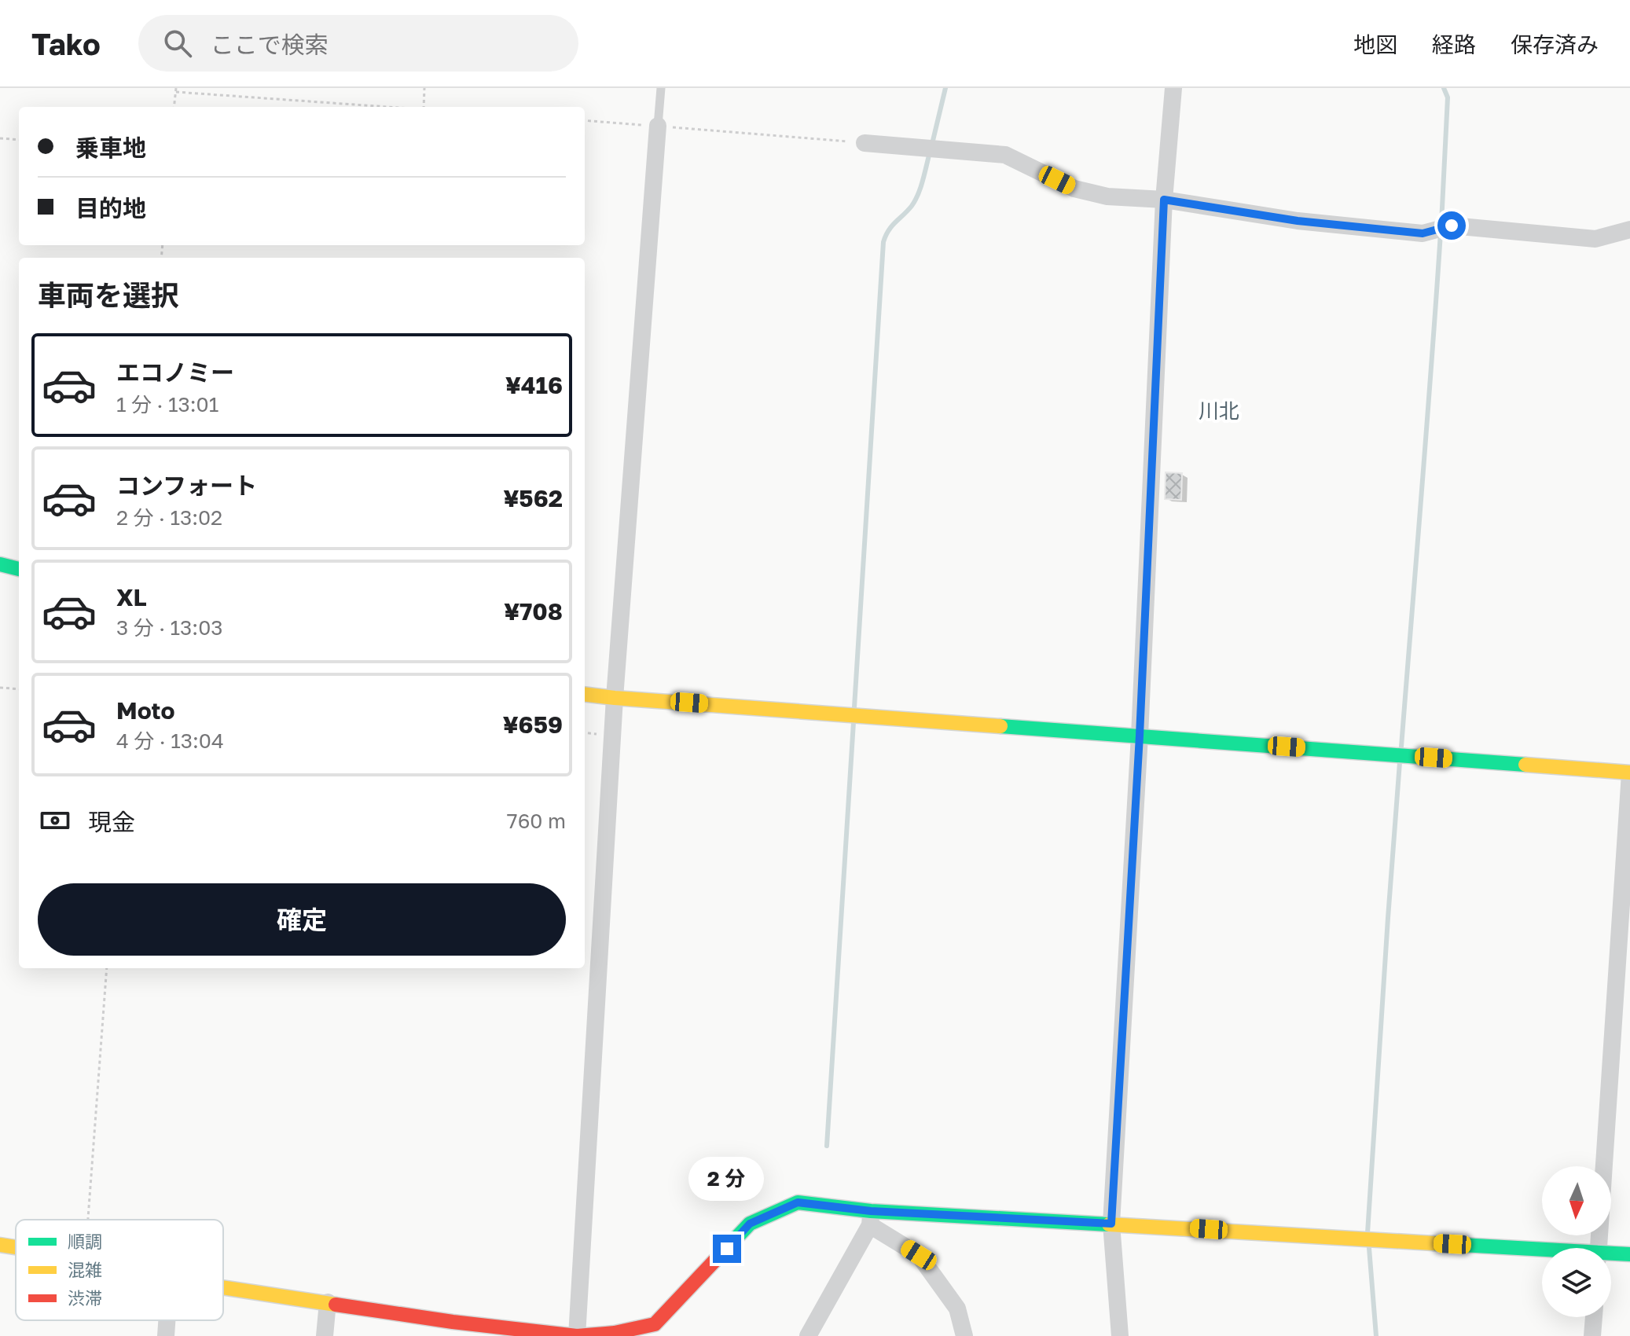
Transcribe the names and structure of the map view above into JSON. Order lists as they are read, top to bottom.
{
  "districts": ["川北"],
  "legend": ["順調", "混雑", "渋滞"],
  "north": "bottom",
  "page": {
    "header": "Tako",
    "search": "ここで検索",
    "nav": ["地図", "経路", "保存済み"],
    "banner": ["乗車地", "目的地"],
    "heading": "車両を選択",
    "list": [
      {
        "name": "エコノミー",
        "note": "1 分 · 13:01",
        "value": "¥416"
      },
      {
        "name": "コンフォート",
        "note": "2 分 · 13:02",
        "value": "¥562"
      },
      {
        "name": "XL",
        "note": "3 分 · 13:03",
        "value": "¥708"
      },
      {
        "name": "Moto",
        "note": "4 分 · 13:04",
        "value": "¥659"
      }
    ],
    "pay": ["現金", "760 m"],
    "buttons": "確定",
    "bubble": "2 分"
  }
}
